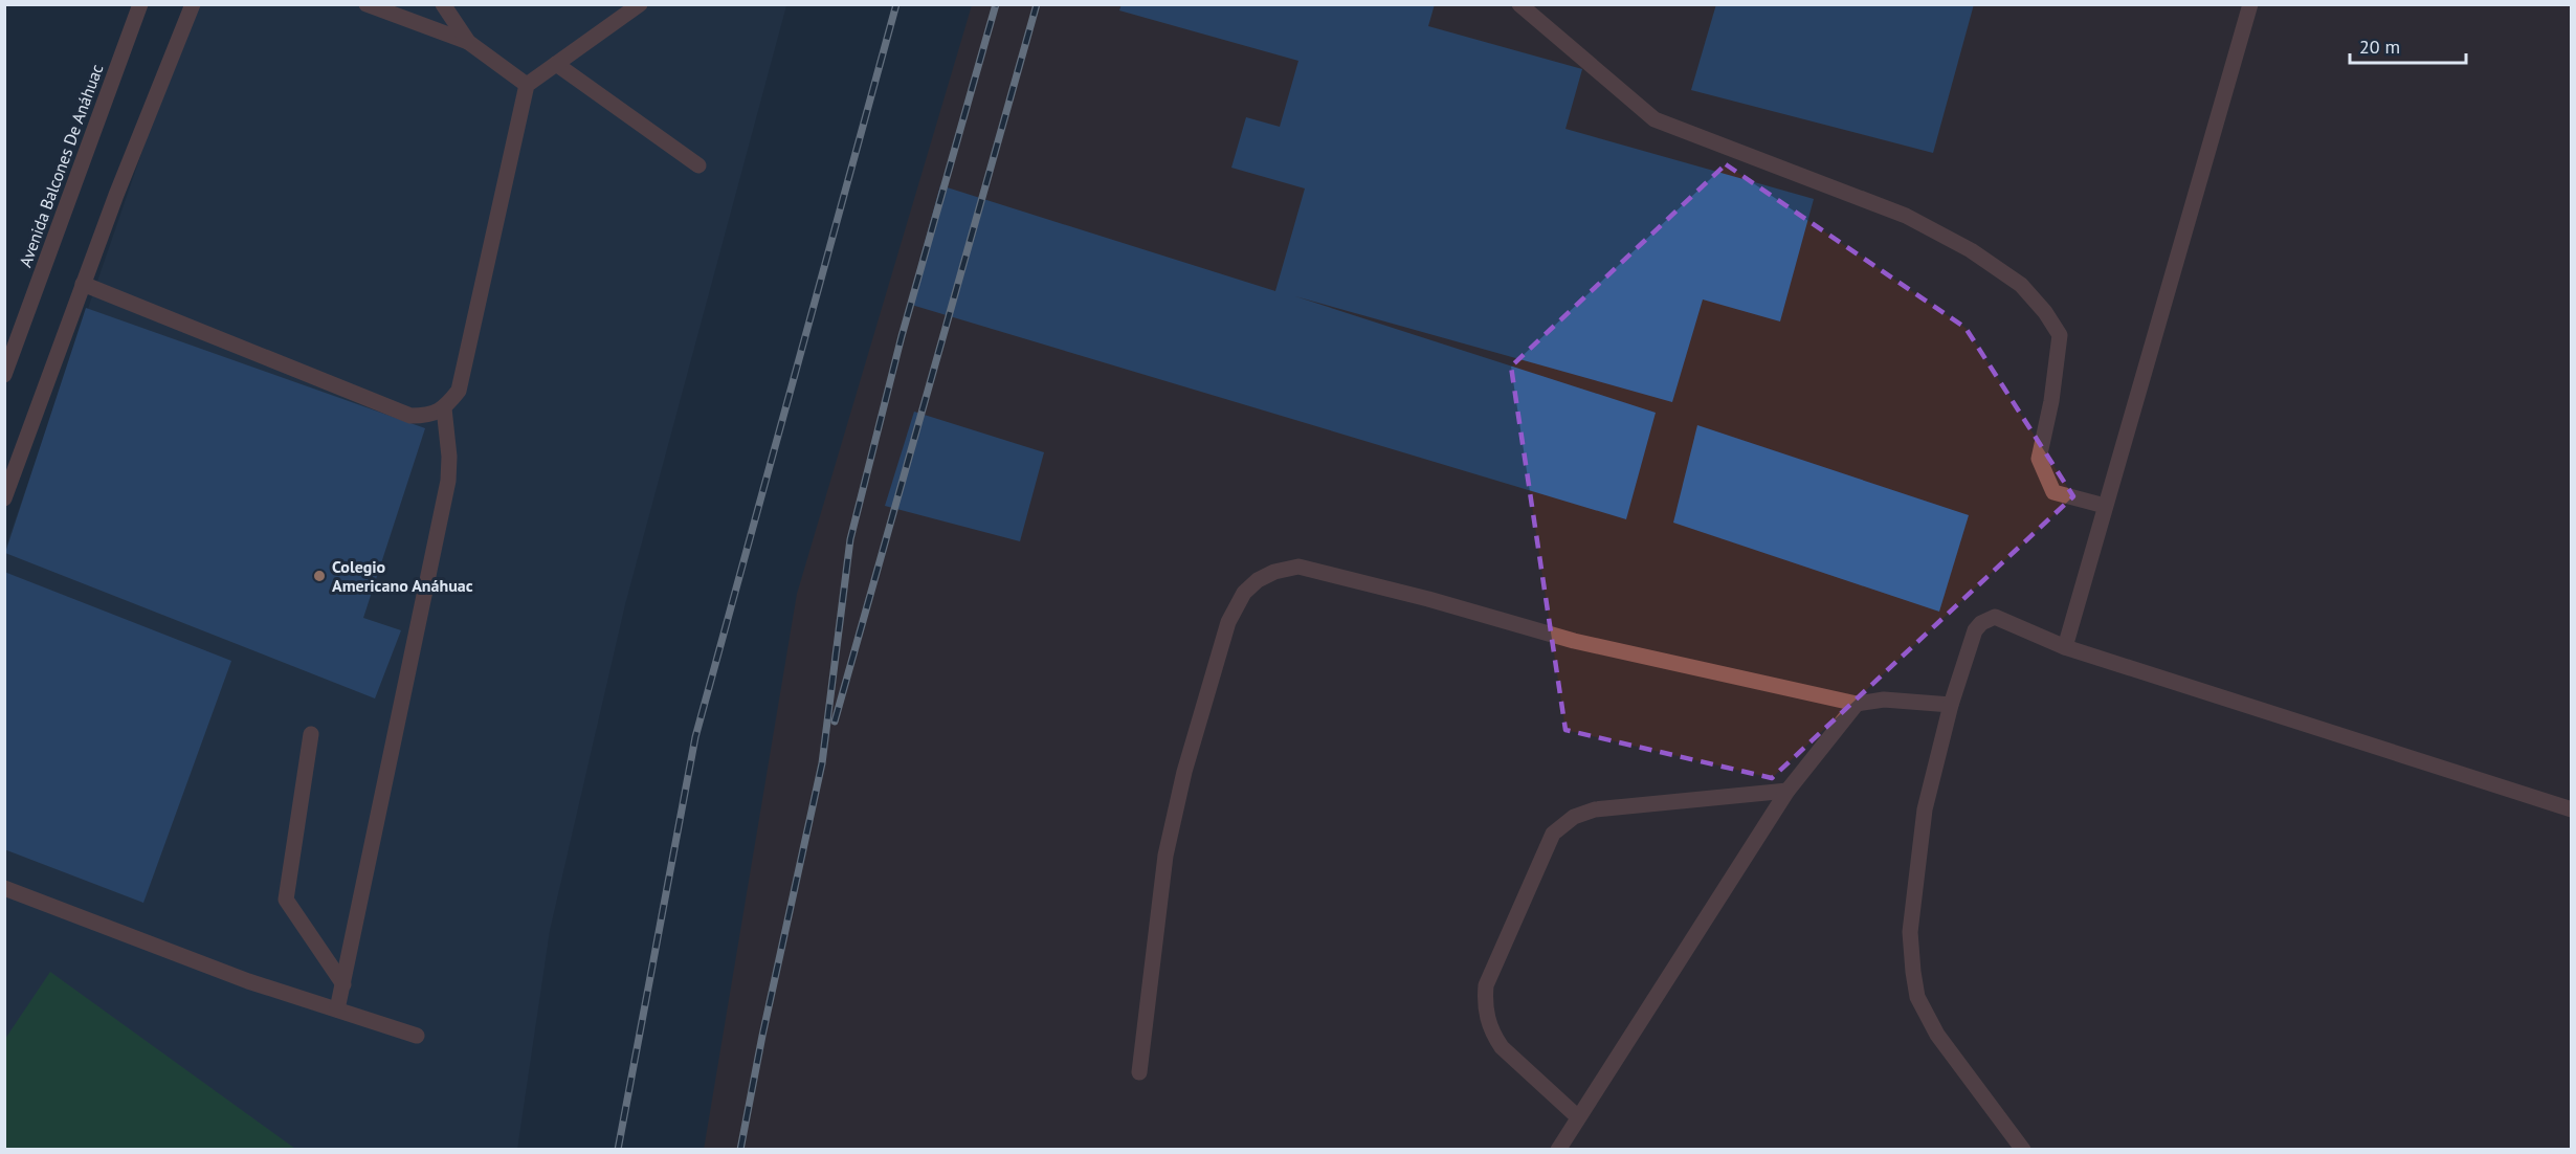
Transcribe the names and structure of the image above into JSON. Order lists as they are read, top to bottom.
{
  "streets": {
    "street": ["Avenida Balcones De Anáhuac"]
  },
  "places": ["Colegio Americano Anáhuac"],
  "scale_bar": "20 m"
}
